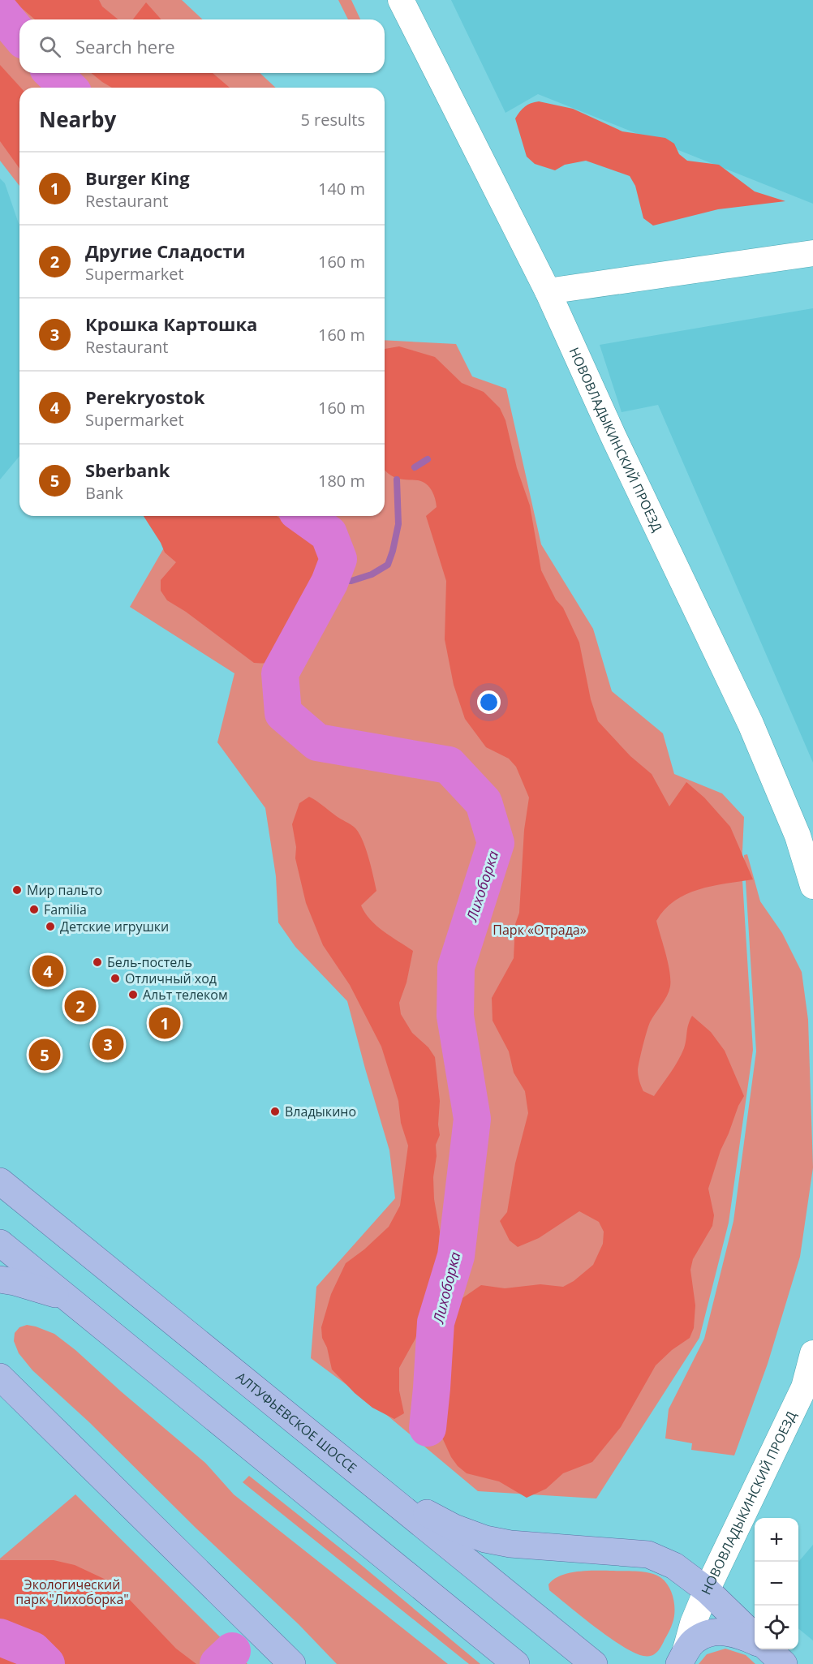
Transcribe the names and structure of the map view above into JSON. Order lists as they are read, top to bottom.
{
  "streets": {
    "main road": ["АЛТУФЬЕВСКОЕ ШОССЕ"],
    "street": ["НОВОВЛАДЫКИНСКИЙ ПРОЕЗД"]
  },
  "water": ["Лихоборка"],
  "parks": ["Парк «Отрада»", "Экологический парк \"Лихоборка\""],
  "places": [
    "Мир пальто",
    "Familia",
    "Детские игрушки",
    "Бель-постель",
    "Отличный ход",
    "Альт телеком",
    "Владыкино"
  ],
  "page": {
    "search": "Search here",
    "heading": ["Nearby", "5 results"],
    "list": [
      {
        "mark": "1",
        "name": "Burger King",
        "note": "Restaurant",
        "value": "140 m"
      },
      {
        "mark": "2",
        "name": "Другие Сладости",
        "note": "Supermarket",
        "value": "160 m"
      },
      {
        "mark": "3",
        "name": "Крошка Картошка",
        "note": "Restaurant",
        "value": "160 m"
      },
      {
        "mark": "4",
        "name": "Perekryostok",
        "note": "Supermarket",
        "value": "160 m"
      },
      {
        "mark": "5",
        "name": "Sberbank",
        "note": "Bank",
        "value": "180 m"
      }
    ],
    "pins": [
      "4",
      "2",
      "1",
      "3",
      "5"
    ],
    "map_buttons": ["+", "−"]
  }
}
